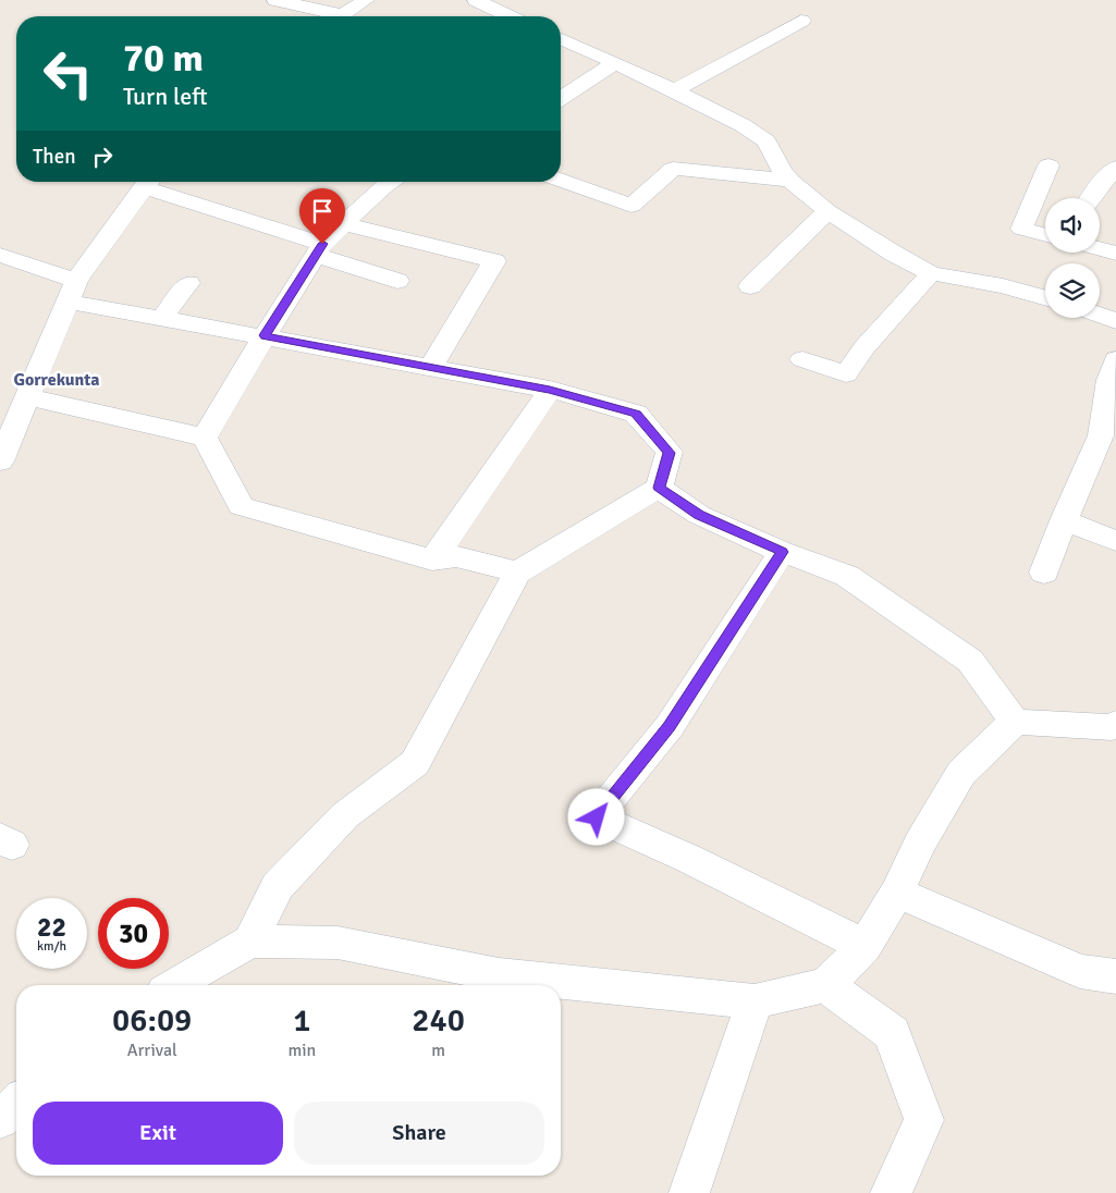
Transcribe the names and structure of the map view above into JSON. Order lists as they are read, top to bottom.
{
  "districts": ["Gorrekunta"],
  "page": {
    "turn": ["70 m", "Turn left"],
    "then": "Then",
    "speed": "22 km/h",
    "limit": "30",
    "eta": [
      "06:09",
      "Arrival",
      "1",
      "min",
      "240",
      "m"
    ],
    "buttons": ["Exit", "Share"]
  }
}
